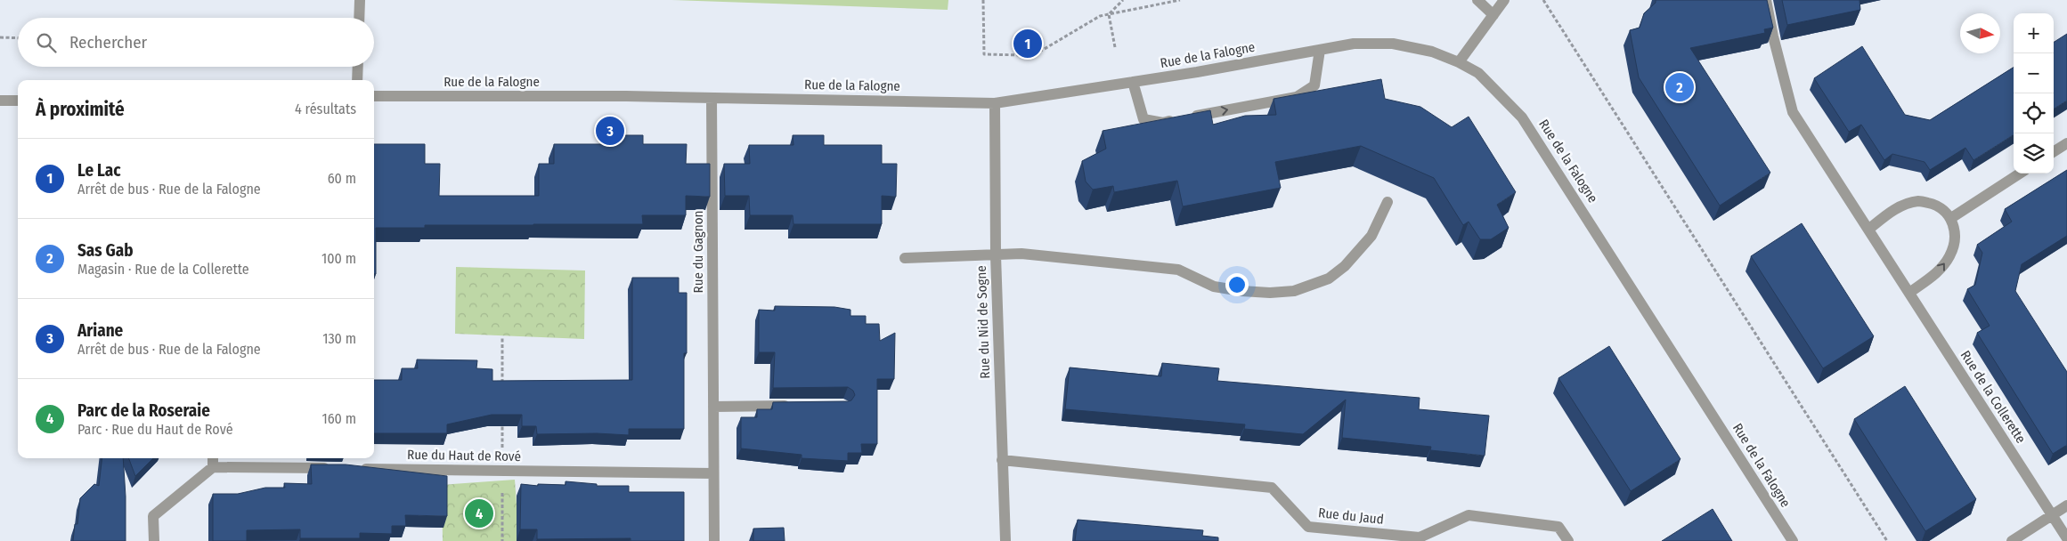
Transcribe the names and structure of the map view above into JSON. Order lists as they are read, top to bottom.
{
  "streets": {
    "street": [
      "Rue de la Falogne",
      "Rue du Gagnon",
      "Rue du Nid de Sogne",
      "Rue de la Collerette",
      "Rue du Haut de Rové",
      "Rue du Jaud"
    ]
  },
  "crossings": [
    ["Rue de la Falogne", "Rue du Gagnon"],
    ["Rue de la Falogne", "Rue du Nid de Sogne"],
    ["Rue du Gagnon", "Rue du Haut de Rové"],
    ["Rue du Nid de Sogne", "Rue du Jaud"]
  ],
  "north": "right",
  "page": {
    "map_buttons": ["+", "−"],
    "search": "Rechercher",
    "pins": [
      "1",
      "2",
      "3",
      "4"
    ],
    "heading": ["À proximité", "4 résultats"],
    "list": [
      {
        "mark": "1",
        "name": "Le Lac",
        "note": "Arrêt de bus · Rue de la Falogne",
        "value": "60 m"
      },
      {
        "mark": "2",
        "name": "Sas Gab",
        "note": "Magasin · Rue de la Collerette",
        "value": "100 m"
      },
      {
        "mark": "3",
        "name": "Ariane",
        "note": "Arrêt de bus · Rue de la Falogne",
        "value": "130 m"
      },
      {
        "mark": "4",
        "name": "Parc de la Roseraie",
        "note": "Parc · Rue du Haut de Rové",
        "value": "160 m"
      }
    ]
  }
}
